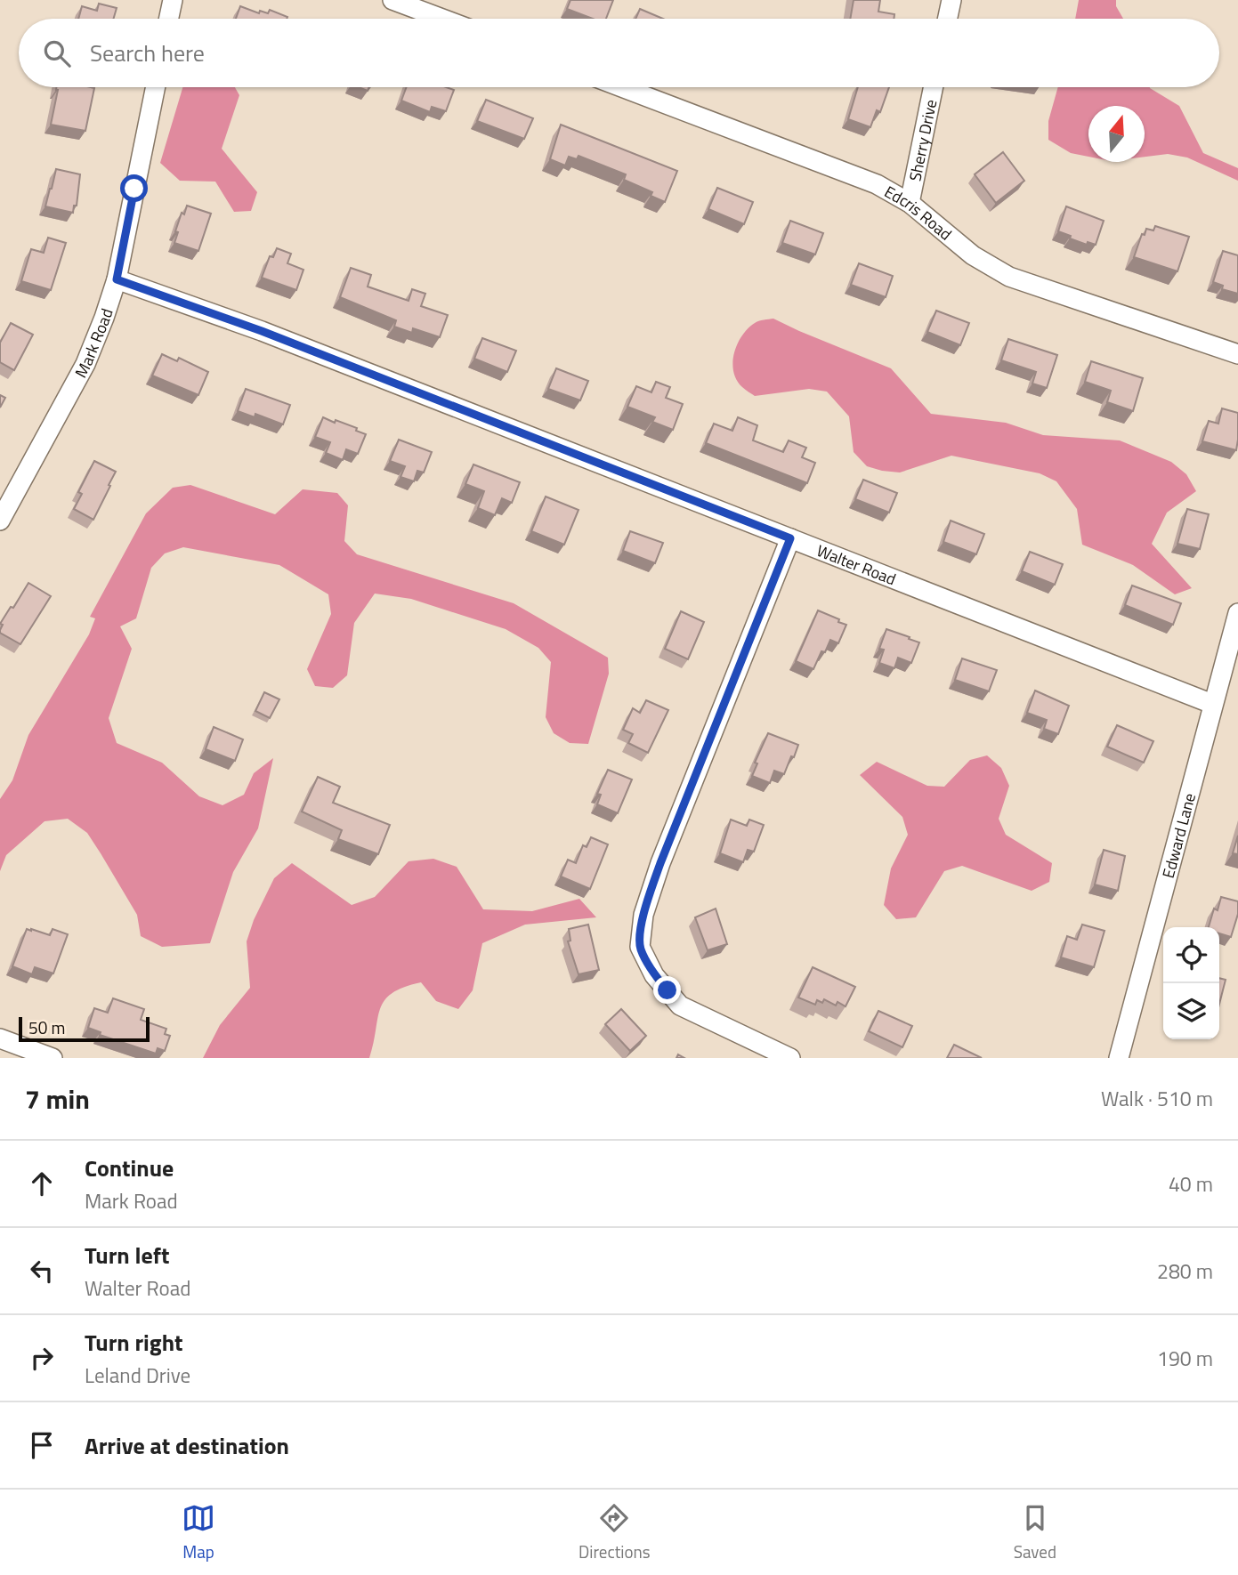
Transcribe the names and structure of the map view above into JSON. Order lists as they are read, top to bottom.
{
  "streets": {
    "street": [
      "Sherry Drive",
      "Edcris Road",
      "Mark Road",
      "Walter Road",
      "Edward Lane"
    ]
  },
  "crossings": [
    ["Sherry Drive", "Edcris Road"],
    ["Mark Road", "Walter Road"],
    ["Walter Road", "Edward Lane"]
  ],
  "scale_bar": "50 m",
  "north": "top",
  "page": {
    "search": "Search here",
    "scale": "50 m",
    "heading": ["7 min", "Walk · 510 m"],
    "list": [
      ["Continue", "Mark Road", "40 m"],
      ["Turn left", "Walter Road", "280 m"],
      ["Turn right", "Leland Drive", "190 m"],
      "Arrive at destination"
    ],
    "nav": ["Map", "Directions", "Saved"]
  }
}
